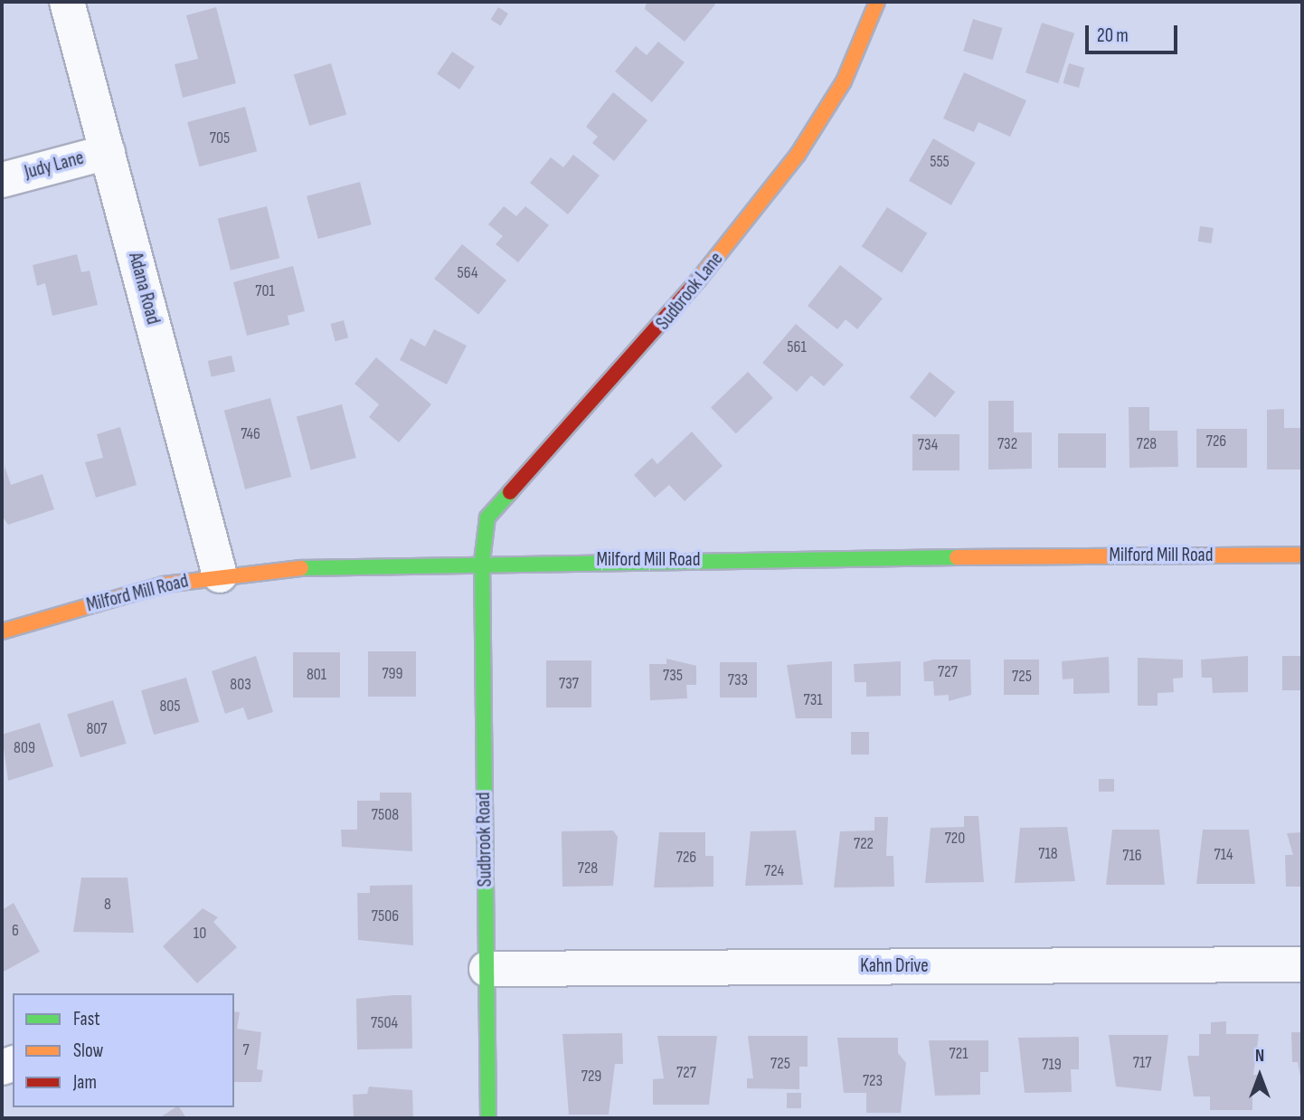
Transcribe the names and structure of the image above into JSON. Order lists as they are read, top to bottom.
{
  "streets": {
    "main road": ["Sudbrook Lane", "Milford Mill Road", "Sudbrook Road"],
    "street": ["Judy Lane", "Adana Road", "Kahn Drive"]
  },
  "crossings": [
    ["Judy Lane", "Adana Road"],
    ["Adana Road", "Milford Mill Road"],
    ["Sudbrook Lane", "Milford Mill Road"],
    ["Sudbrook Lane", "Sudbrook Road"],
    ["Milford Mill Road", "Sudbrook Road"],
    ["Sudbrook Road", "Kahn Drive"]
  ],
  "house_numbers": [
    "705",
    "555",
    "564",
    "701",
    "561",
    "746",
    "726",
    "732",
    "728",
    "734",
    "727",
    "799",
    "801",
    "735",
    "725",
    "733",
    "737",
    "803",
    "731",
    "805",
    "807",
    "809",
    "7508",
    "720",
    "722",
    "718",
    "714",
    "716",
    "726",
    "728",
    "724",
    "8",
    "7506",
    "6",
    "10",
    "7504",
    "7",
    "721",
    "717",
    "725",
    "719",
    "727",
    "729",
    "723"
  ],
  "legend": ["Fast", "Slow", "Jam"],
  "scale_bar": "20 m",
  "north": "top"
}
